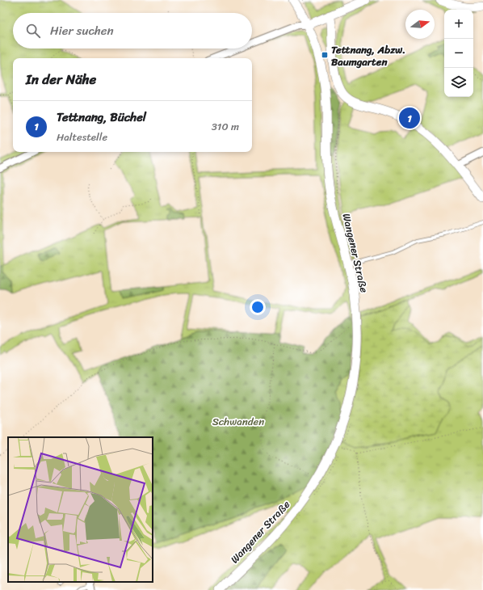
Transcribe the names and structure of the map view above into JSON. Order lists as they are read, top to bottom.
{
  "streets": {
    "main road": ["Wangener Straße"]
  },
  "parks": ["Schwanden"],
  "places": {
    "transit": ["Tettnang, Abzw. Baumgarten"]
  },
  "north": "right",
  "page": {
    "map_buttons": ["+", "−"],
    "search": "Hier suchen",
    "heading": "In der Nähe",
    "list": [
      {
        "mark": "1",
        "name": "Tettnang, Büchel",
        "note": "Haltestelle",
        "value": "310 m"
      }
    ],
    "pins": "1"
  }
}
